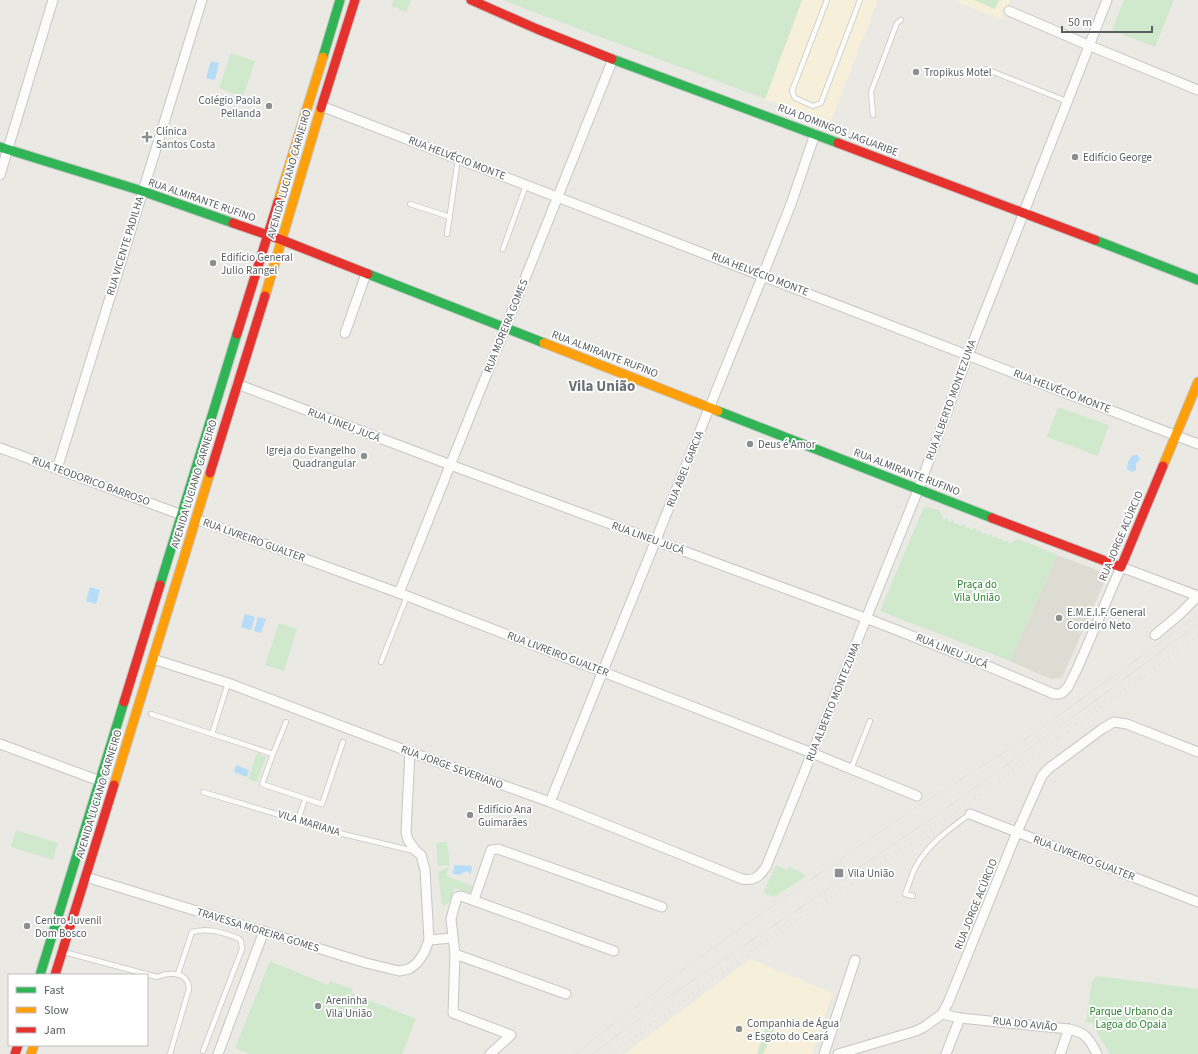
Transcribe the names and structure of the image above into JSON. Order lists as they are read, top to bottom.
{
  "streets": {
    "street": [
      "RUA DOMINGOS JAGUARIBE",
      "RUA HELVÉCIO MONTE",
      "AVENIDA LUCIANO CARNEIRO",
      "RUA ALMIRANTE RUFINO",
      "RUA VICENTE PADILHA",
      "RUA MOREIRA GOMES",
      "RUA ALBERTO MONTEZUMA",
      "RUA LINEU JUCÁ",
      "RUA ABEL GARCIA",
      "RUA TEODORICO BARROSO",
      "RUA JORGE ACÚRCIO",
      "RUA LIVREIRO GUALTER",
      "RUA JORGE SEVERIANO",
      "TRAVESSA MOREIRA GOMES",
      "RUA DO AVIÃO"
    ],
    "lane": ["VILA MARIANA"]
  },
  "crossings": [
    ["RUA DOMINGOS JAGUARIBE", "RUA MOREIRA GOMES"],
    ["RUA DOMINGOS JAGUARIBE", "RUA ALBERTO MONTEZUMA"],
    ["RUA DOMINGOS JAGUARIBE", "RUA ABEL GARCIA"],
    ["RUA HELVÉCIO MONTE", "AVENIDA LUCIANO CARNEIRO"],
    ["RUA HELVÉCIO MONTE", "RUA MOREIRA GOMES"],
    ["RUA HELVÉCIO MONTE", "RUA ALBERTO MONTEZUMA"],
    ["RUA HELVÉCIO MONTE", "RUA ABEL GARCIA"],
    ["RUA HELVÉCIO MONTE", "RUA JORGE ACÚRCIO"],
    ["AVENIDA LUCIANO CARNEIRO", "RUA ALMIRANTE RUFINO"],
    ["AVENIDA LUCIANO CARNEIRO", "RUA LINEU JUCÁ"],
    ["AVENIDA LUCIANO CARNEIRO", "RUA TEODORICO BARROSO"],
    ["AVENIDA LUCIANO CARNEIRO", "RUA LIVREIRO GUALTER"],
    ["AVENIDA LUCIANO CARNEIRO", "RUA JORGE SEVERIANO"],
    ["AVENIDA LUCIANO CARNEIRO", "TRAVESSA MOREIRA GOMES"],
    ["RUA ALMIRANTE RUFINO", "RUA VICENTE PADILHA"],
    ["RUA ALMIRANTE RUFINO", "RUA MOREIRA GOMES"],
    ["RUA ALMIRANTE RUFINO", "RUA ALBERTO MONTEZUMA"],
    ["RUA ALMIRANTE RUFINO", "RUA ABEL GARCIA"],
    ["RUA ALMIRANTE RUFINO", "RUA JORGE ACÚRCIO"],
    ["RUA VICENTE PADILHA", "RUA TEODORICO BARROSO"],
    ["RUA MOREIRA GOMES", "RUA LINEU JUCÁ"],
    ["RUA MOREIRA GOMES", "RUA LIVREIRO GUALTER"],
    ["RUA ALBERTO MONTEZUMA", "RUA LINEU JUCÁ"],
    ["RUA ALBERTO MONTEZUMA", "RUA LIVREIRO GUALTER"],
    ["RUA ALBERTO MONTEZUMA", "RUA JORGE SEVERIANO"],
    ["RUA LINEU JUCÁ", "RUA ABEL GARCIA"],
    ["RUA LINEU JUCÁ", "RUA JORGE ACÚRCIO"],
    ["RUA ABEL GARCIA", "RUA LIVREIRO GUALTER"],
    ["RUA ABEL GARCIA", "RUA JORGE SEVERIANO"],
    ["RUA JORGE ACÚRCIO", "RUA LIVREIRO GUALTER"],
    ["RUA JORGE ACÚRCIO", "RUA DO AVIÃO"]
  ],
  "districts": ["Vila União"],
  "parks": ["Praça do Vila União", "Parque Urbano da Lagoa do Opaia"],
  "places": {
    "other": [
      "Tropikus Motel",
      "Colégio Paola Pellanda",
      "Edifício George",
      "Edifício General Julio Rangel",
      "Deus é Amor",
      "Igreja do Evangelho Quadrangular",
      "E.M.E.I.F. General Cordeiro Neto",
      "Edifício Ana Guimarães",
      "Centro Juvenil Dom Bosco",
      "Areninha Vila União",
      "Companhia de Água e Esgoto do Ceará"
    ],
    "health": ["Clínica Santos Costa"],
    "transit": ["Vila União"]
  },
  "legend": ["Fast", "Slow", "Jam"],
  "scale_bar": "50 m"
}
